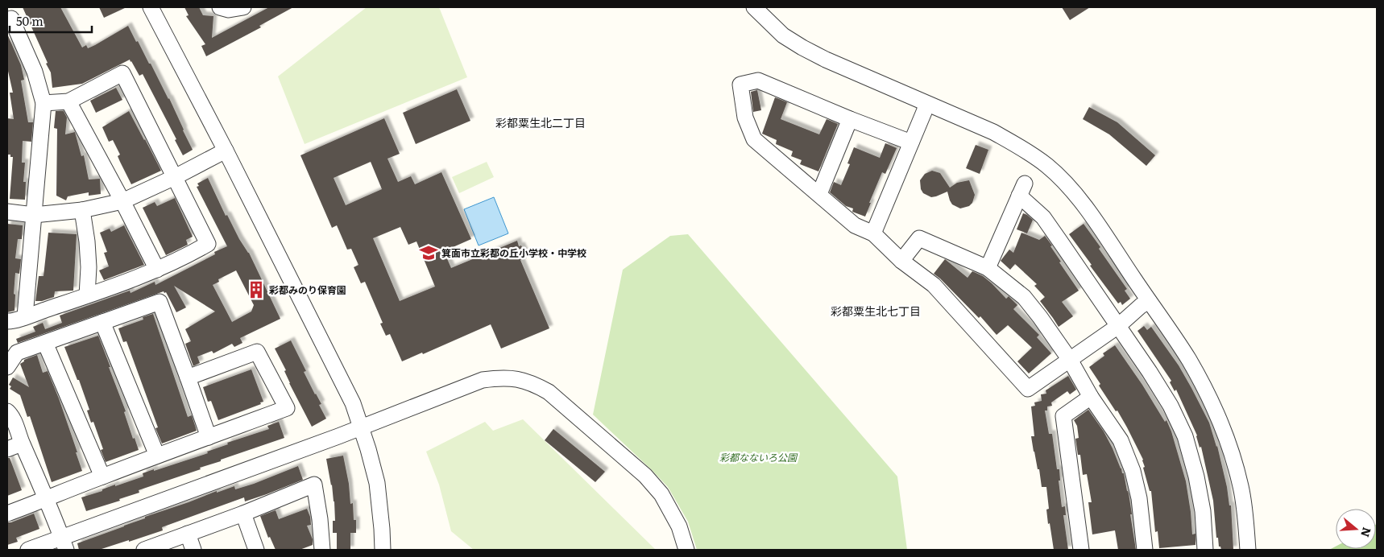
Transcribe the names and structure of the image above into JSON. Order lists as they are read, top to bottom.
{
  "districts": ["彩都粟生北二丁目", "彩都粟生北七丁目"],
  "parks": ["彩都なないろ公園"],
  "places": {
    "school or university": ["箕面市立彩都の丘小学校・中学校"],
    "building": ["彩都みのり保育園"]
  },
  "scale_bar": "50 m",
  "north": "right"
}
